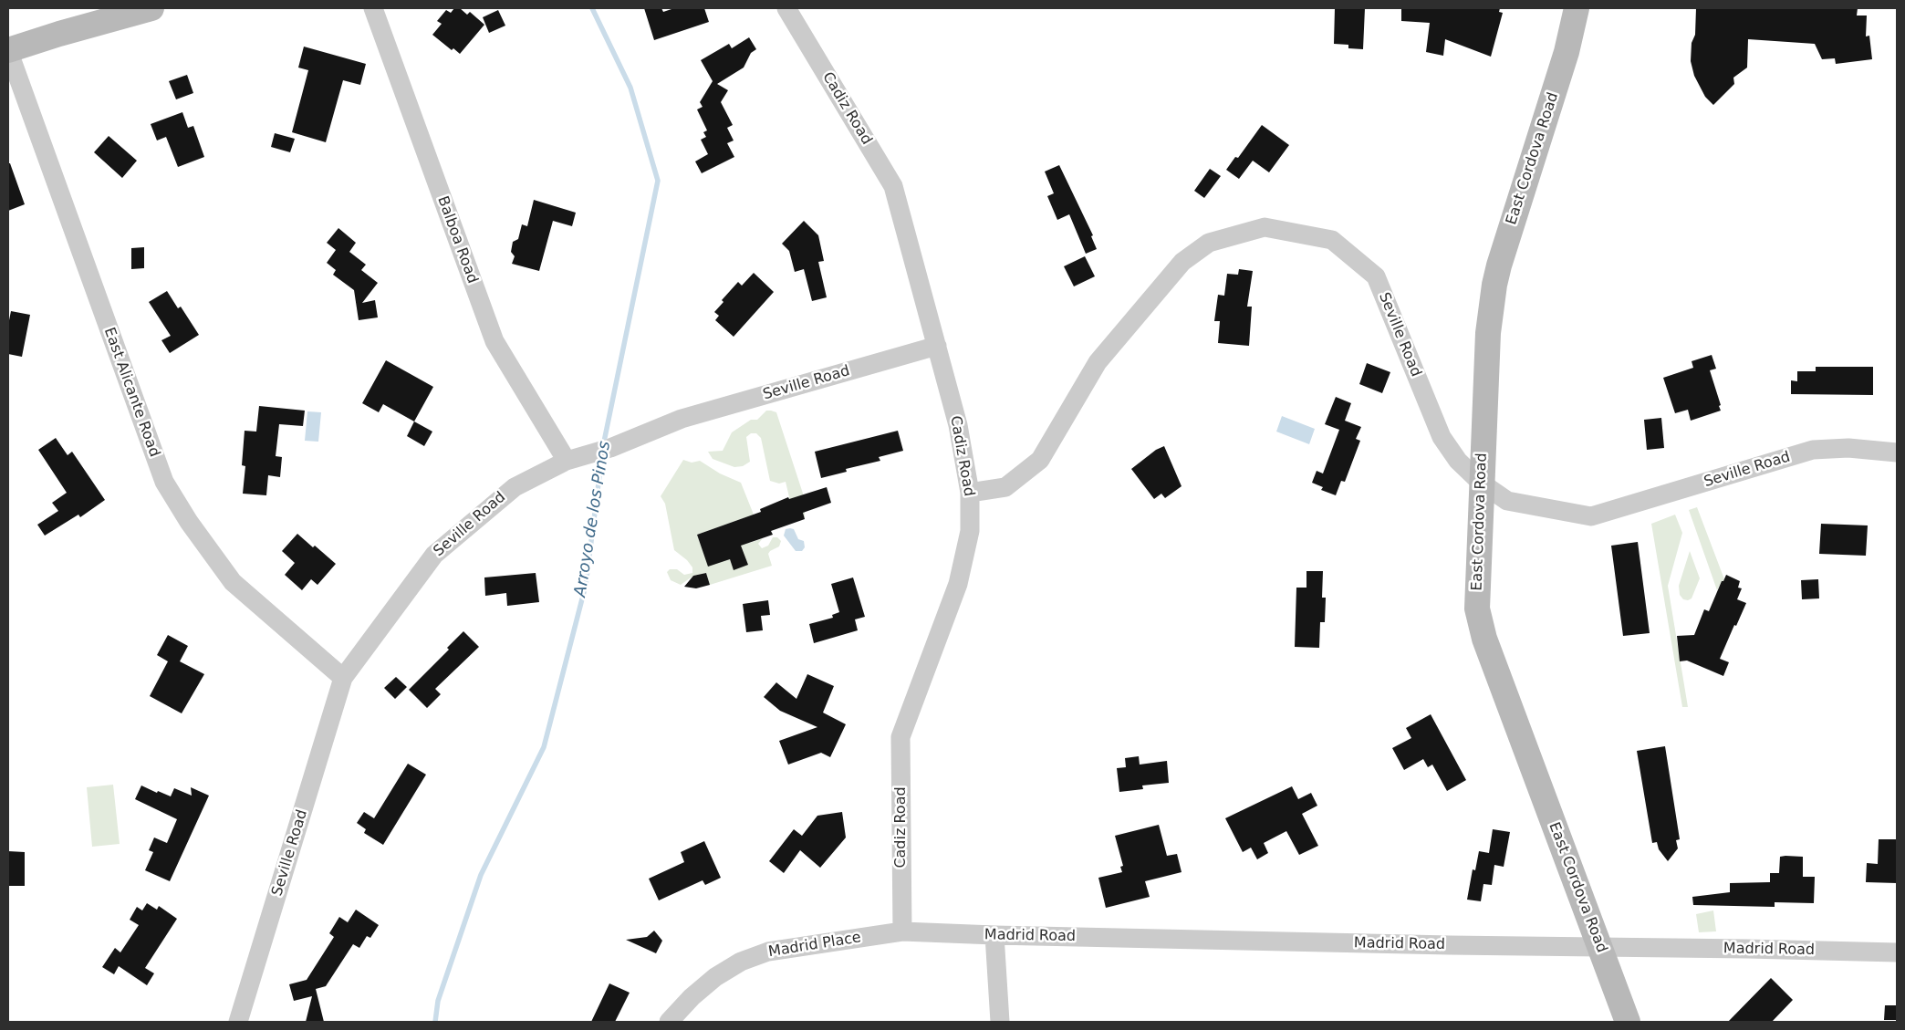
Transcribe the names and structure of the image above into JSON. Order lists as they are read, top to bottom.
{
  "streets": {
    "street": [
      "Cadiz Road",
      "East Cordova Road",
      "Balboa Road",
      "Seville Road",
      "East Alicante Road",
      "Madrid Road",
      "Madrid Place"
    ]
  },
  "crossings": [
    ["Cadiz Road", "Seville Road"],
    ["Cadiz Road", "Madrid Road"],
    ["Cadiz Road", "Madrid Place"],
    ["East Cordova Road", "Seville Road"],
    ["East Cordova Road", "Madrid Road"],
    ["Balboa Road", "Seville Road"],
    ["Seville Road", "East Alicante Road"],
    ["Madrid Road", "Madrid Place"]
  ],
  "water": ["Arroyo de los Pinos"]
}
